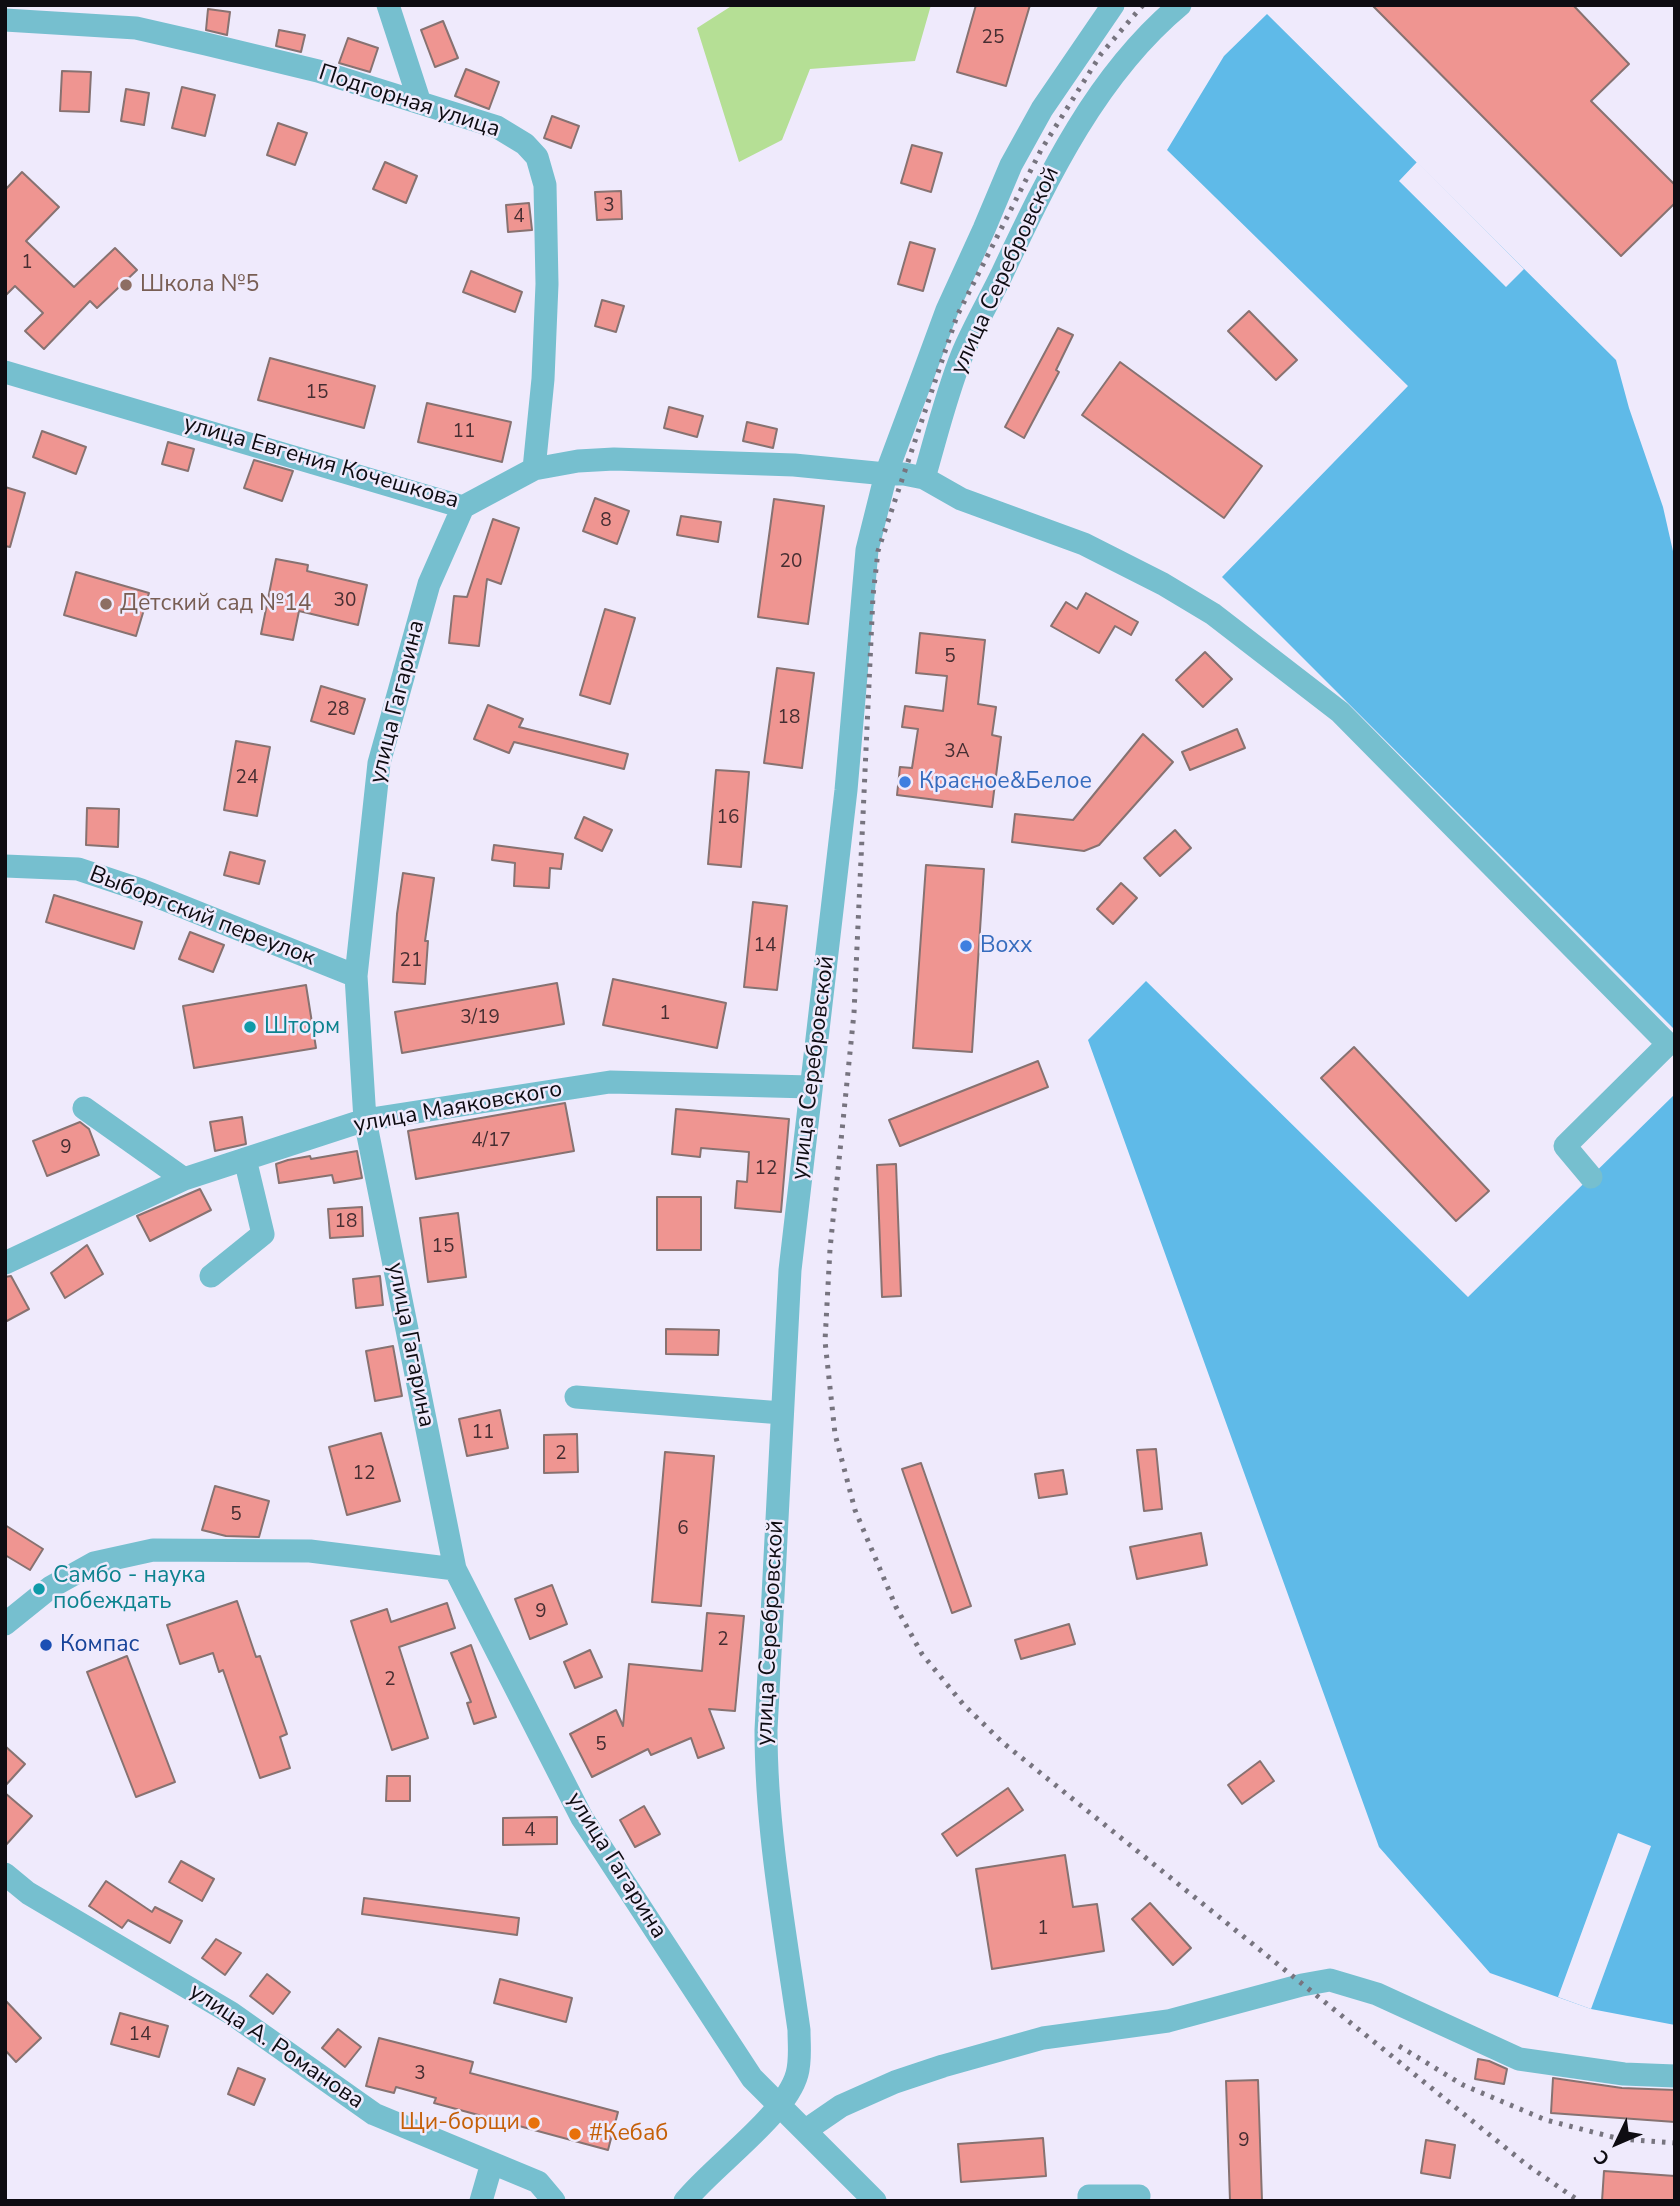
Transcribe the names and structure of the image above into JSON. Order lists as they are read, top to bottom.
{
  "streets": {
    "street": [
      "Подгорная улица",
      "улица Серебровской",
      "улица Евгения Кочешкова",
      "улица Гагарина",
      "Выборгский переулок",
      "улица Маяковского",
      "улица А. Романова"
    ]
  },
  "crossings": [
    ["Подгорная улица", "улица Евгения Кочешкова"],
    ["улица Серебровской", "улица Евгения Кочешкова"],
    ["улица Серебровской", "улица Гагарина"],
    ["улица Серебровской", "улица Маяковского"],
    ["улица Евгения Кочешкова", "улица Гагарина"],
    ["улица Гагарина", "Выборгский переулок"],
    ["улица Гагарина", "улица Маяковского"]
  ],
  "places": [
    "Школа №5",
    "Детский сад №14",
    "Красное&Белое",
    "Boxx",
    "Шторм",
    "Самбо - наука побеждать",
    "Компас",
    "Щи-борщи",
    "#Кебаб"
  ],
  "house_numbers": [
    "25",
    "3",
    "4",
    "1",
    "15",
    "11",
    "8",
    "20",
    "30",
    "5",
    "28",
    "18",
    "3А",
    "24",
    "16",
    "14",
    "21",
    "1",
    "3/19",
    "4/17",
    "9",
    "12",
    "18",
    "15",
    "11",
    "2",
    "12",
    "5",
    "6",
    "9",
    "2",
    "2",
    "5",
    "4",
    "1",
    "14",
    "3",
    "9"
  ],
  "north": "bottom left"
}
